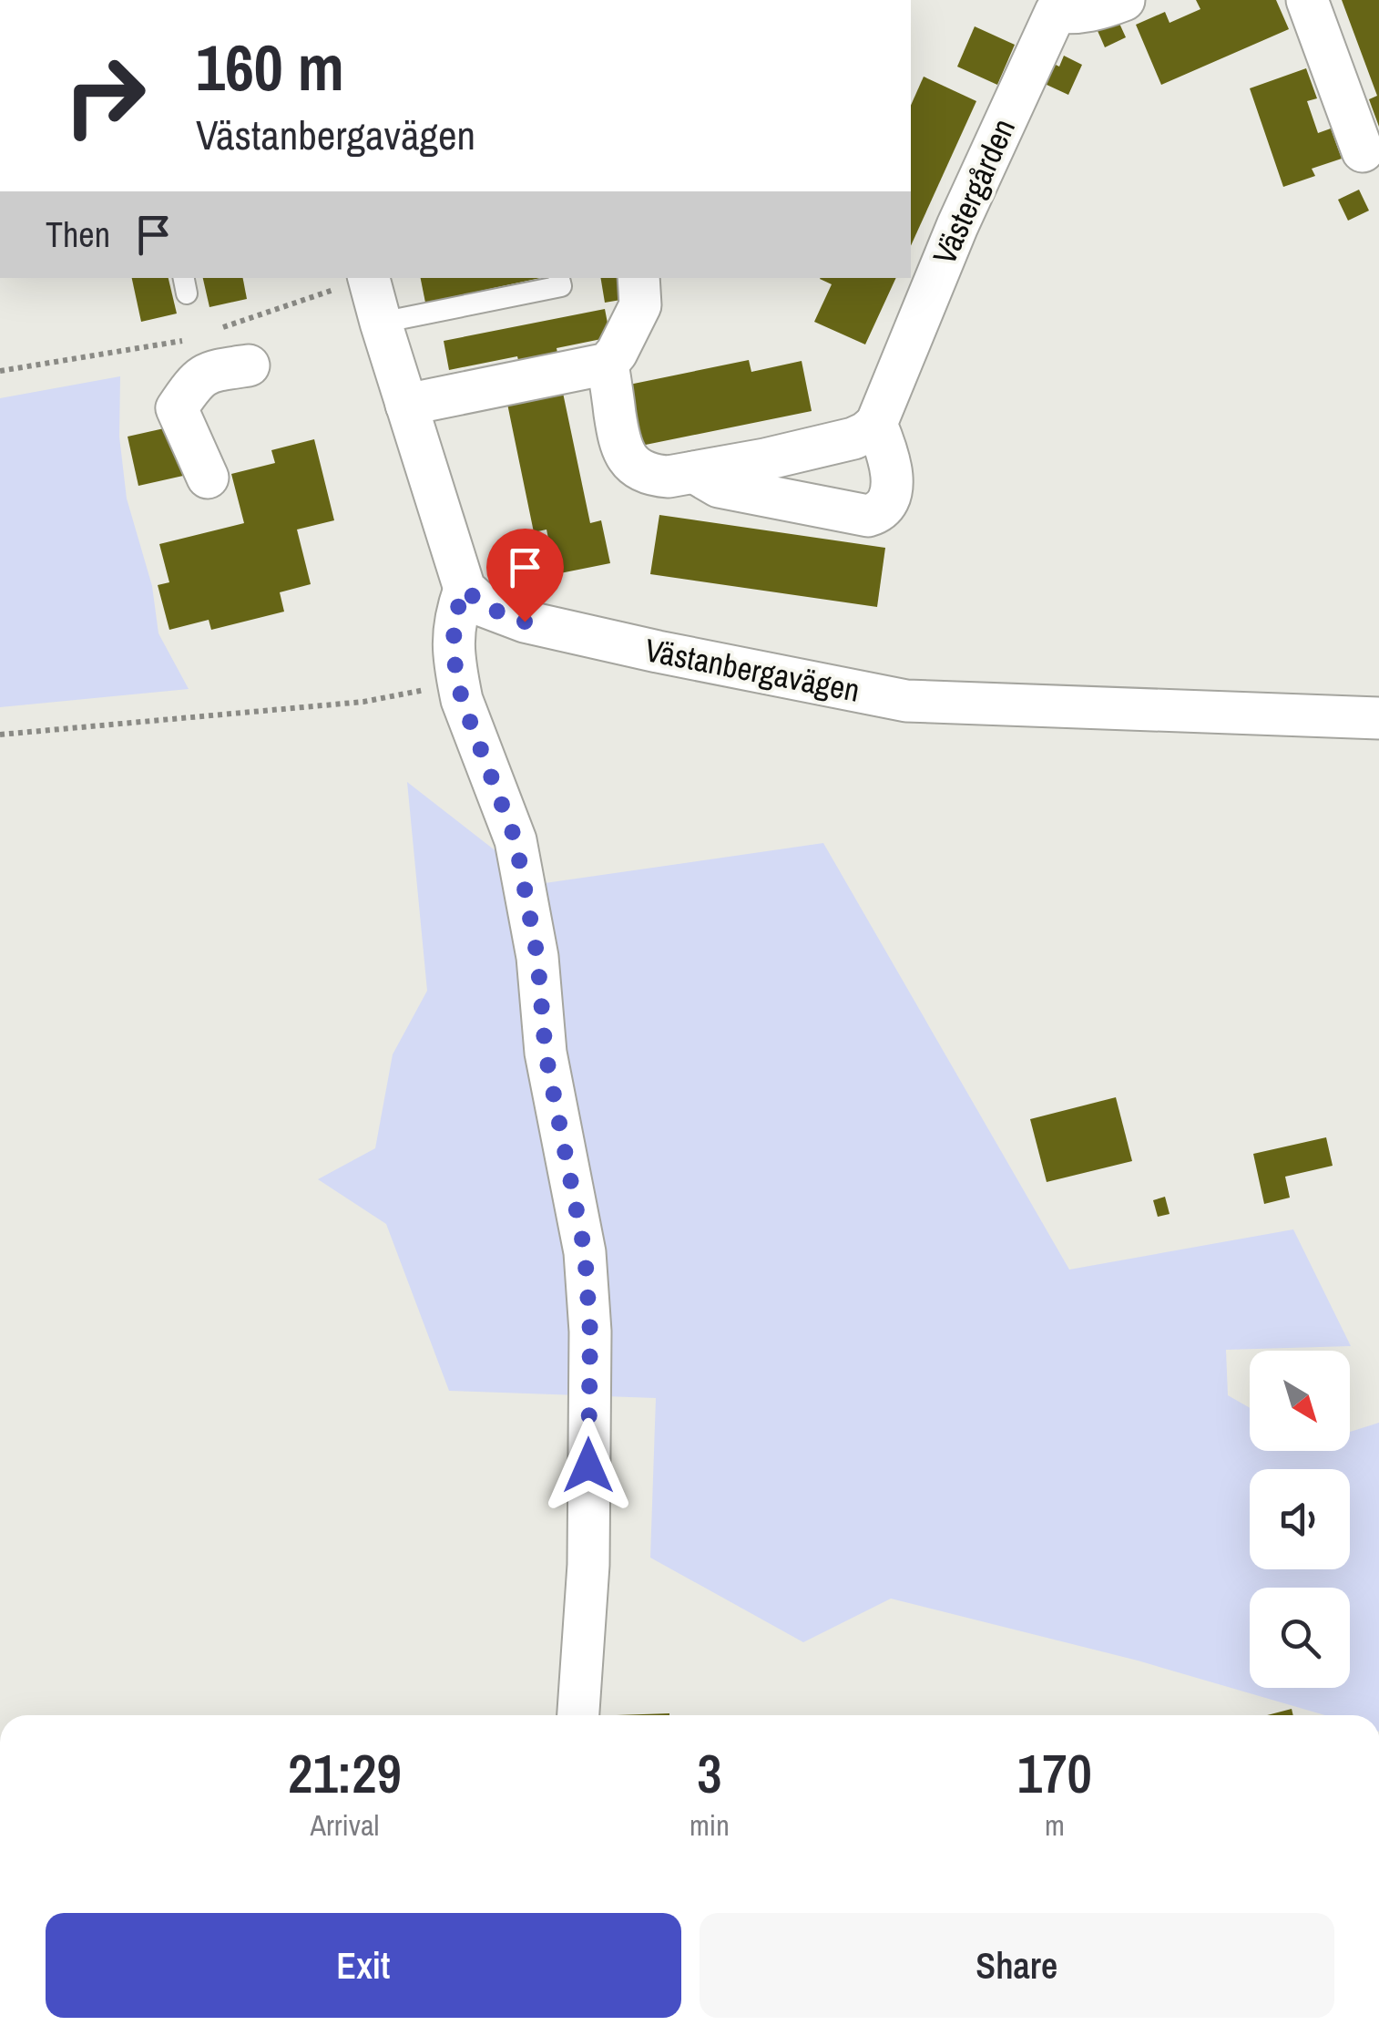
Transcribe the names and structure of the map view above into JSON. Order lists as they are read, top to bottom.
{
  "streets": {
    "street": ["Västergården", "Västanbergavägen"]
  },
  "north": "bottom right",
  "page": {
    "turn": ["160 m", "Västanbergavägen"],
    "then": "Then",
    "eta": [
      "21:29",
      "Arrival",
      "3",
      "min",
      "170",
      "m"
    ],
    "buttons": ["Exit", "Share"]
  }
}
